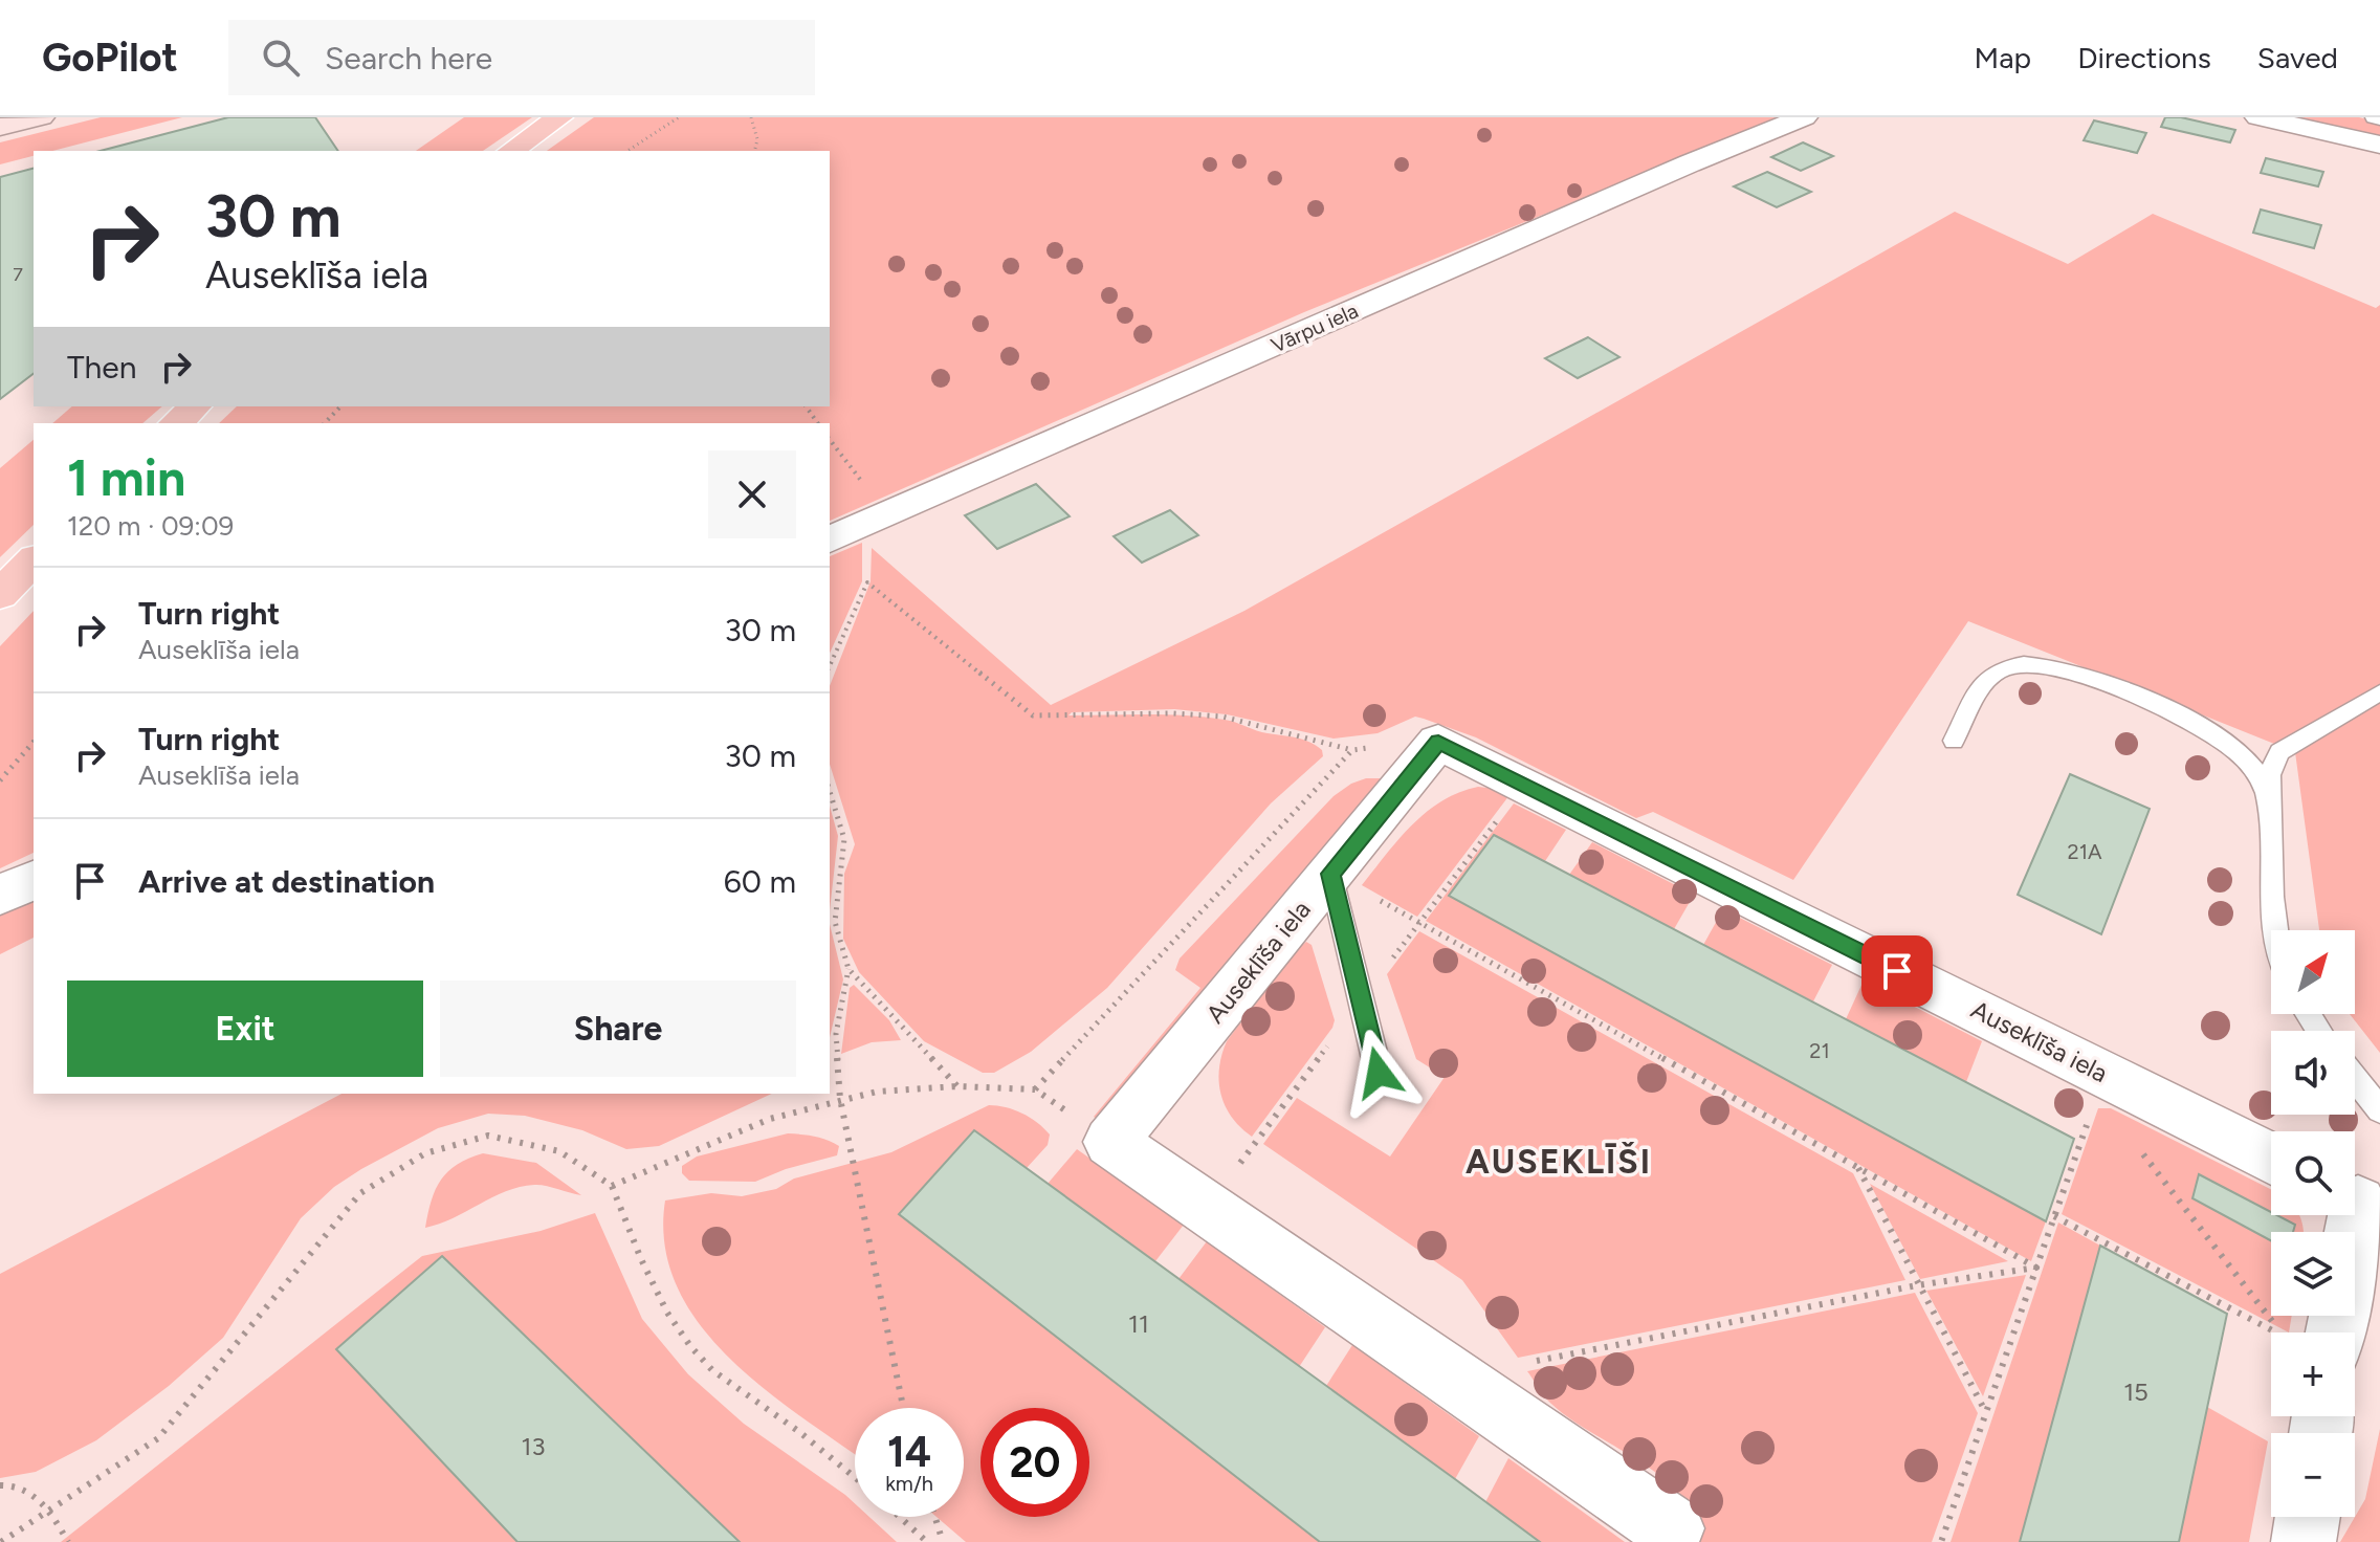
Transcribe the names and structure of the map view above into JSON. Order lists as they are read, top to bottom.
{
  "streets": {
    "street": ["Vārpu iela", "Auseklīša iela"]
  },
  "districts": ["AUSEKLĪŠI"],
  "house_numbers": [
    "7",
    "21A",
    "21",
    "11",
    "15",
    "13"
  ],
  "north": "top right",
  "page": {
    "header": "GoPilot",
    "search": "Search here",
    "nav": ["Map", "Directions", "Saved"],
    "turn": ["30 m", "Auseklīša iela"],
    "then": "Then",
    "heading": ["1 min", "120 m · 09:09"],
    "list": [
      {
        "name": "Turn right",
        "note": "Auseklīša iela",
        "value": "30 m"
      },
      {
        "name": "Turn right",
        "note": "Auseklīša iela",
        "value": "30 m"
      },
      {
        "name": "Arrive at destination",
        "value": "60 m"
      }
    ],
    "map_buttons": ["+", "−"],
    "buttons": ["Exit", "Share"],
    "speed": "14 km/h",
    "limit": "20"
  }
}
